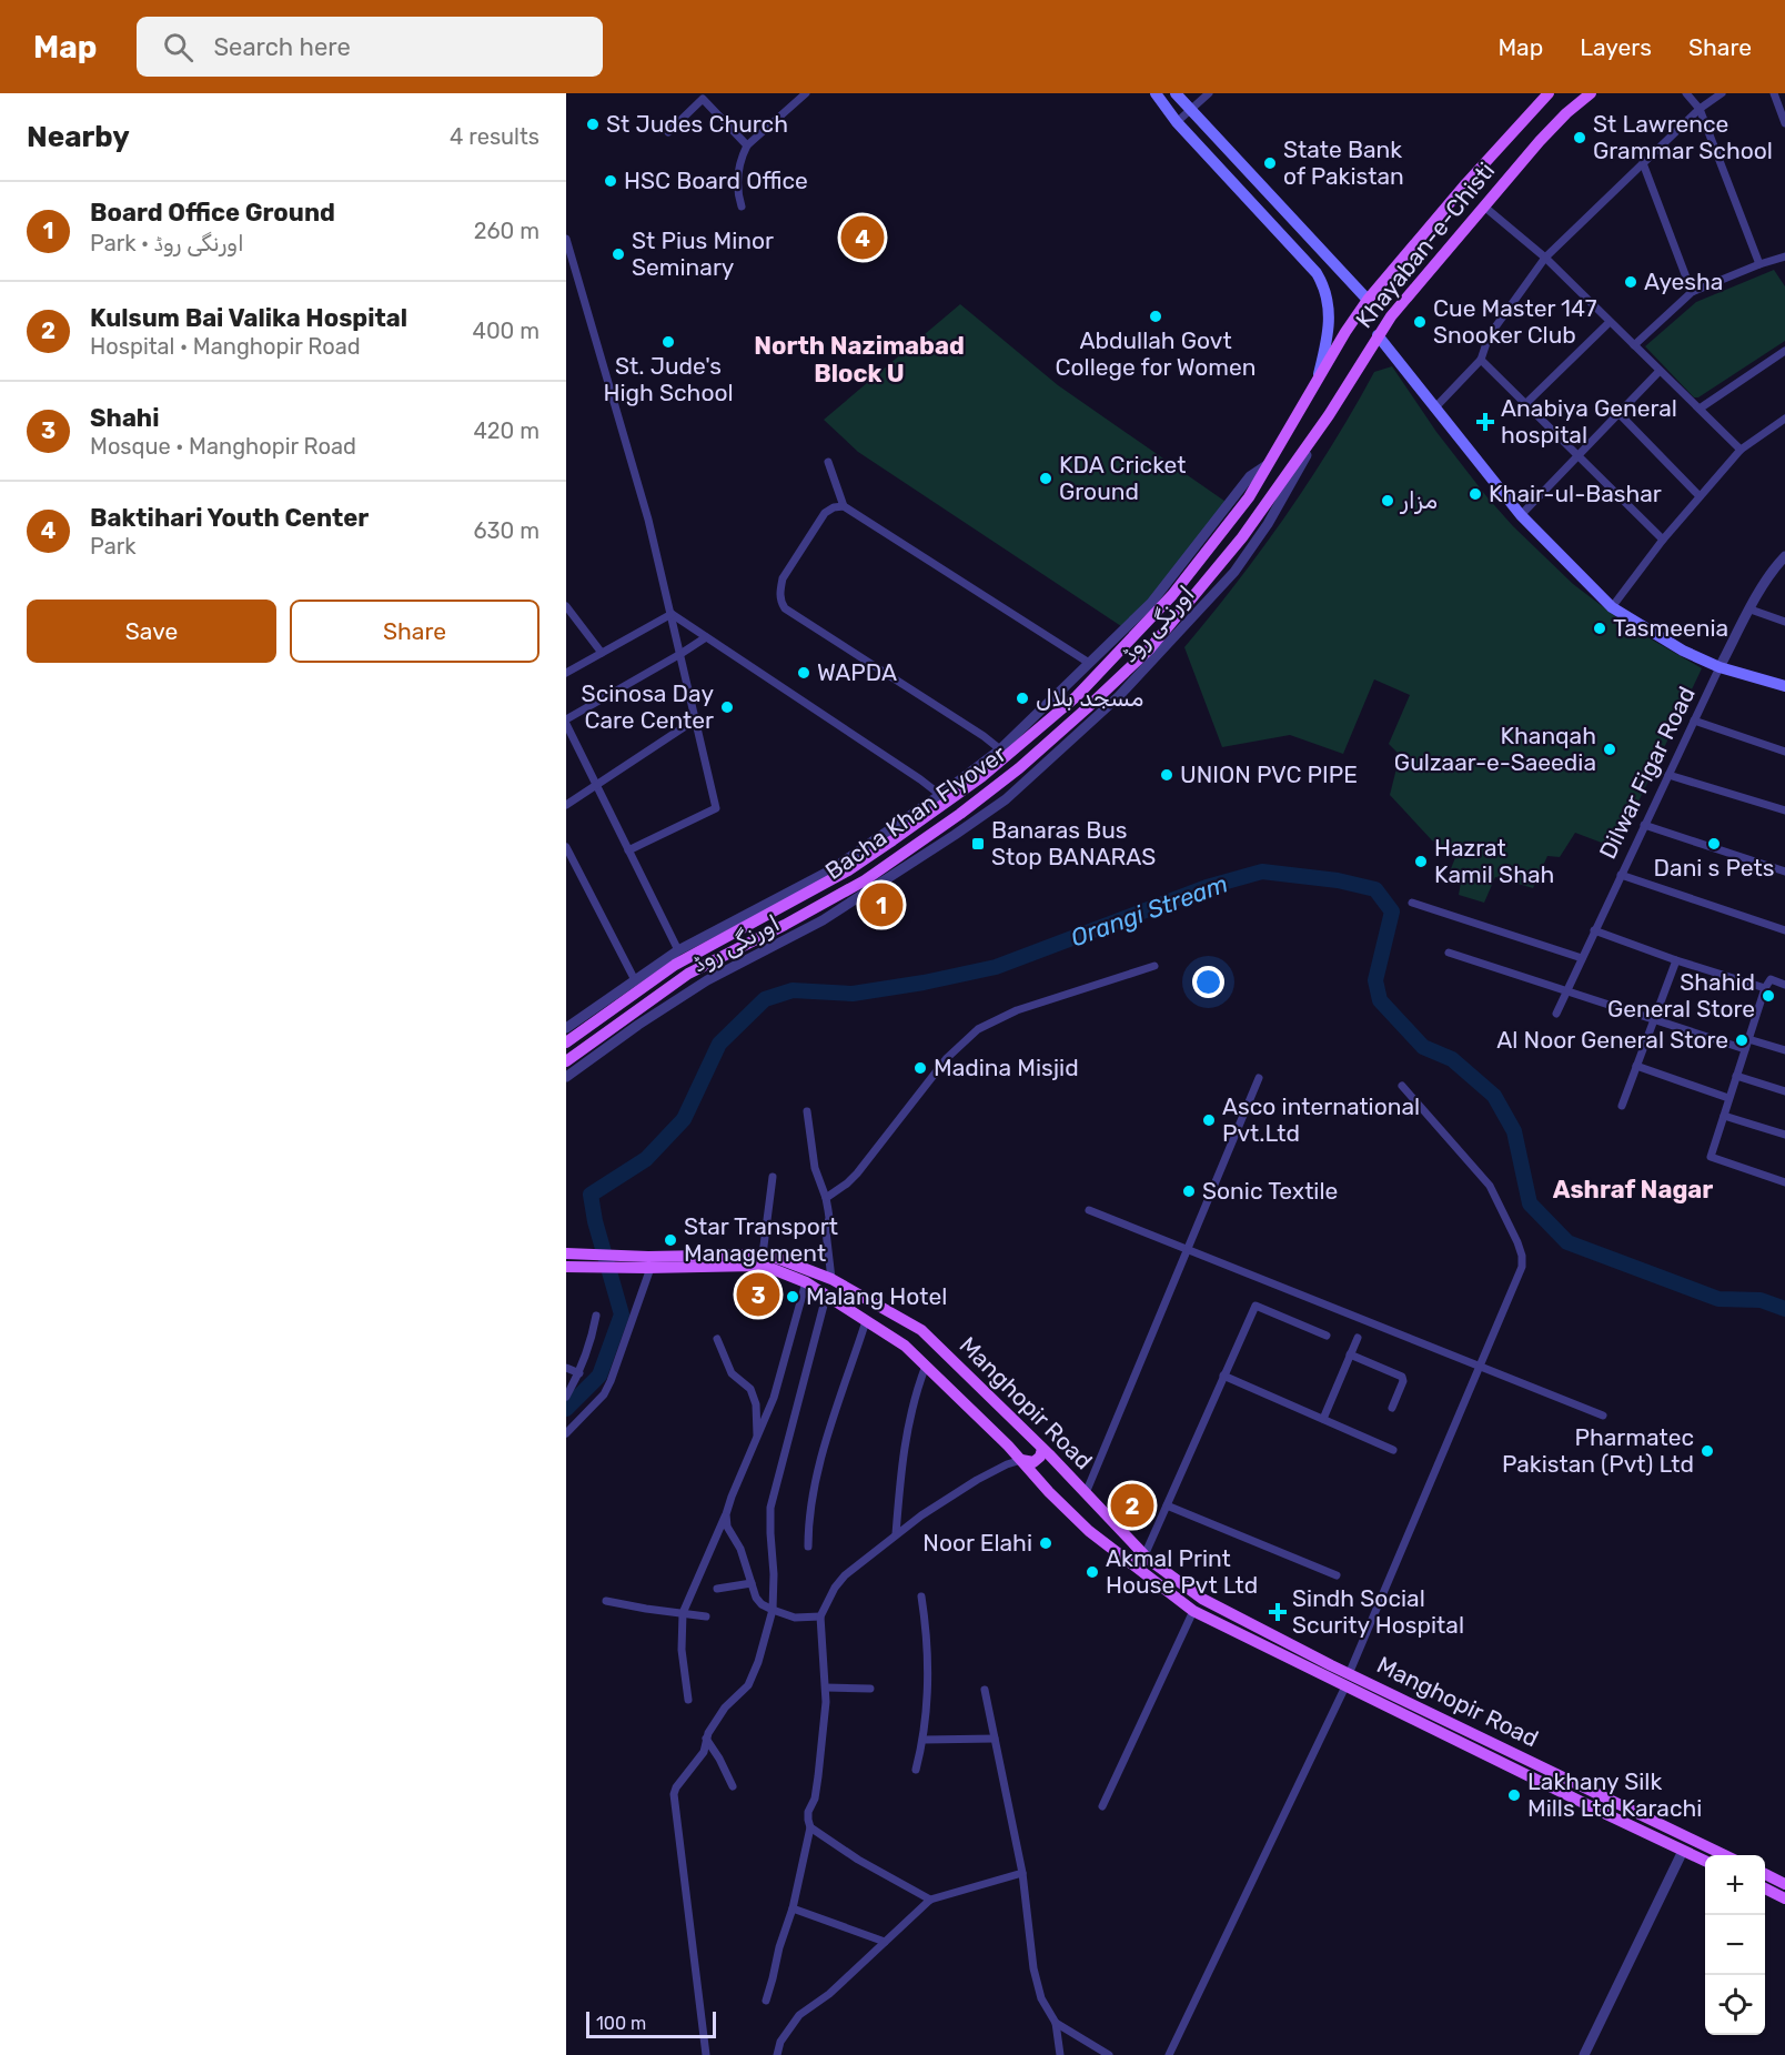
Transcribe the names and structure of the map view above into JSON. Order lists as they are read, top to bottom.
{
  "streets": {
    "main road": ["Khayaban-e-Chisti", "Bacha Khan Flyover", "Manghopir Road"],
    "street": ["اورنگی روڈ", "Dilwar Figar Road"]
  },
  "crossings": [
    ["Khayaban-e-Chisti", "اورنگی روڈ"],
    ["Khayaban-e-Chisti", "Bacha Khan Flyover"]
  ],
  "districts": ["North Nazimabad Block U", "Ashraf Nagar"],
  "water": ["Orangi Stream"],
  "places": {
    "other": [
      "St Judes Church",
      "St Lawrence Grammar School",
      "State Bank of Pakistan",
      "HSC Board Office",
      "St Pius Minor Seminary",
      "Ayesha",
      "Abdullah Govt College for Women",
      "Cue Master 147 Snooker Club",
      "St. Jude's High School",
      "KDA Cricket Ground",
      "Khair-ul-Bashar",
      "مزار",
      "Tasmeenia",
      "WAPDA",
      "مسجد بلال",
      "Scinosa Day Care Center",
      "Khanqah Gulzaar-e-Saeedia",
      "UNION PVC PIPE",
      "Dani s Pets",
      "Hazrat Kamil Shah",
      "Shahid General Store",
      "Al Noor General Store",
      "Madina Misjid",
      "Asco international Pvt.Ltd",
      "Sonic Textile",
      "Star Transport Management",
      "Malang Hotel",
      "Pharmatec Pakistan (Pvt) Ltd",
      "Noor Elahi",
      "Akmal Print House Pvt Ltd",
      "Lakhany Silk Mills Ltd Karachi"
    ],
    "health": ["Anabiya General hospital", "Sindh Social Scurity Hospital"],
    "transit": ["Banaras Bus Stop BANARAS"]
  },
  "scale_bar": "100 m",
  "page": {
    "header": "Map",
    "search": "Search here",
    "nav": ["Map", "Layers", "Share"],
    "heading": ["Nearby", "4 results"],
    "list": [
      {
        "mark": "1",
        "name": "Board Office Ground",
        "note": "Park · اورنگی روڈ",
        "value": "260 m"
      },
      {
        "mark": "2",
        "name": "Kulsum Bai Valika Hospital",
        "note": "Hospital · Manghopir Road",
        "value": "400 m"
      },
      {
        "mark": "3",
        "name": "Shahi",
        "note": "Mosque · Manghopir Road",
        "value": "420 m"
      },
      {
        "mark": "4",
        "name": "Baktihari Youth Center",
        "note": "Park",
        "value": "630 m"
      }
    ],
    "pins": [
      "4",
      "1",
      "3",
      "2"
    ],
    "buttons": ["Save", "Share"],
    "map_buttons": ["+", "−"],
    "scale": "100 m"
  }
}
